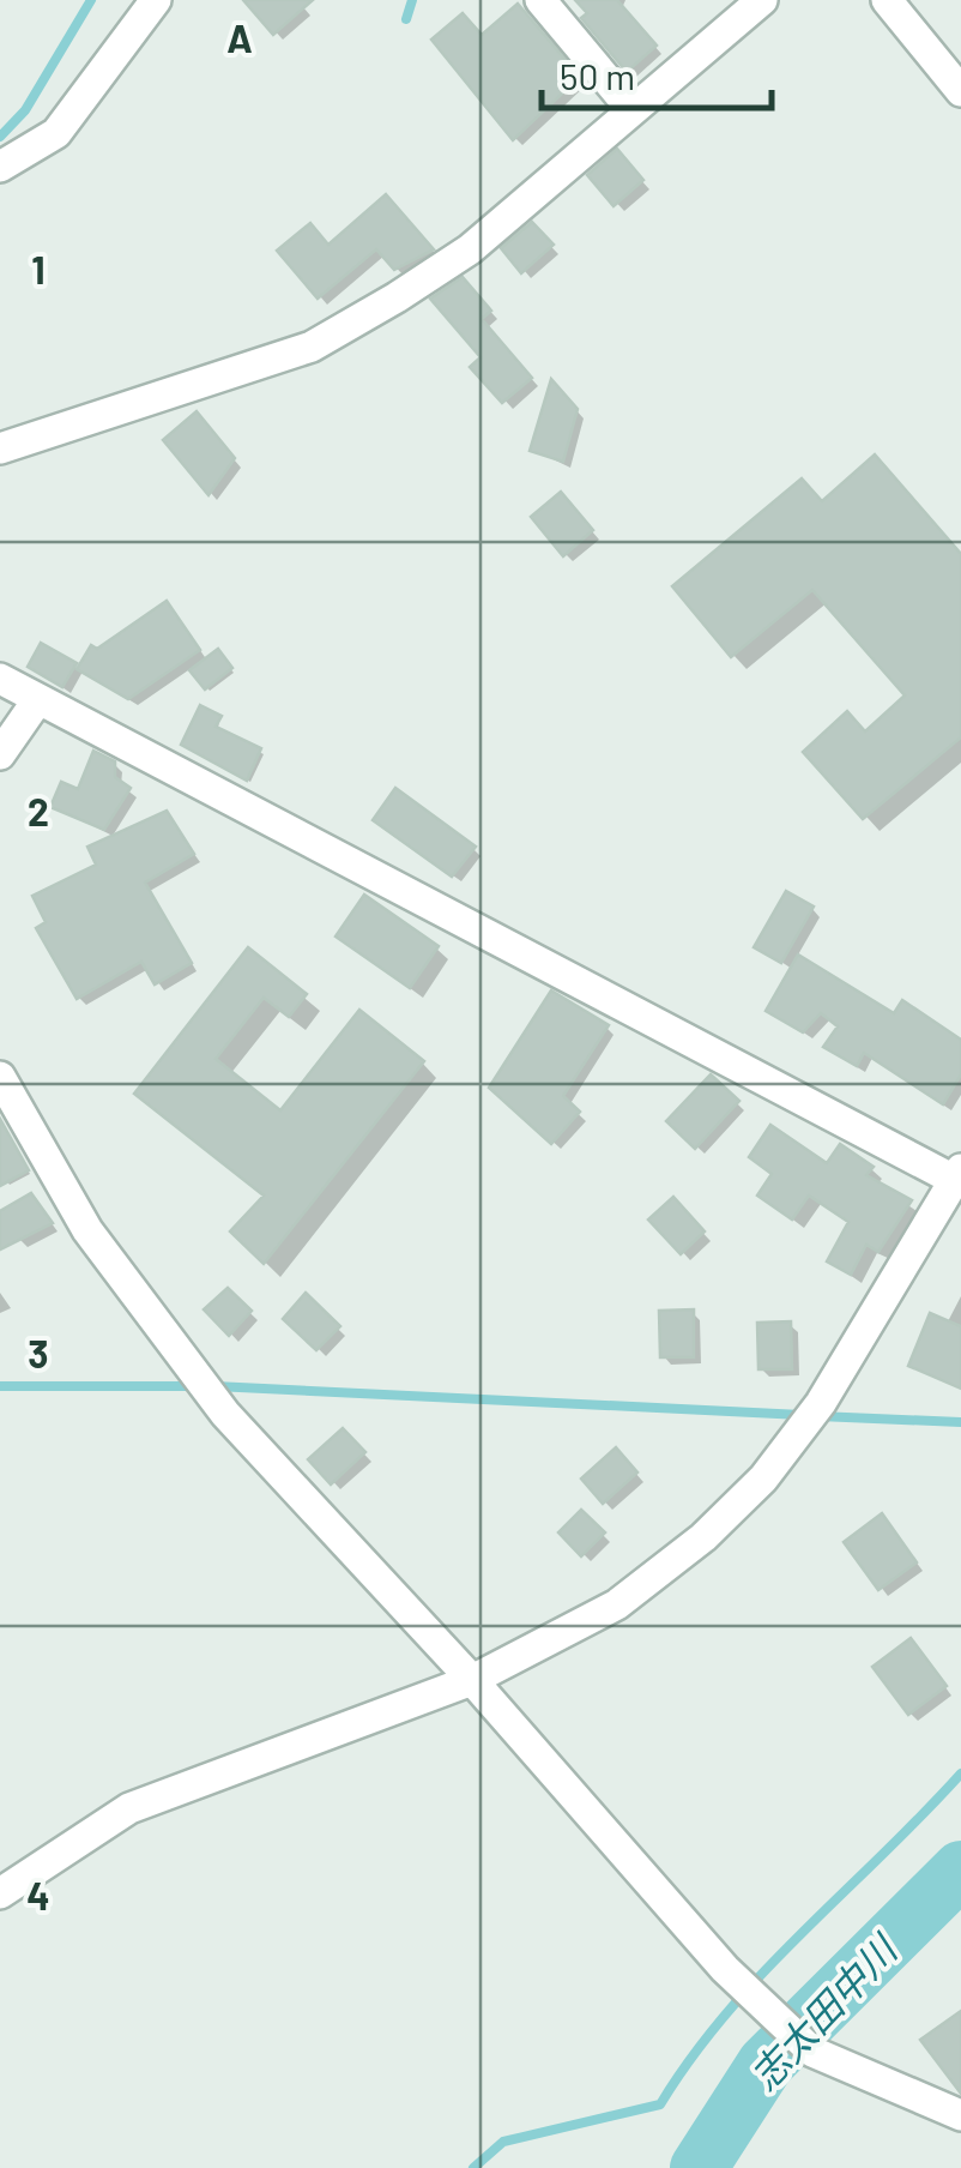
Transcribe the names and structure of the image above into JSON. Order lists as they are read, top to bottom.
{
  "water": ["志太田中川"],
  "scale_bar": "50 m",
  "grid": {
    "columns": ["A"],
    "rows": [
      "1",
      "2",
      "3",
      "4"
    ]
  }
}
